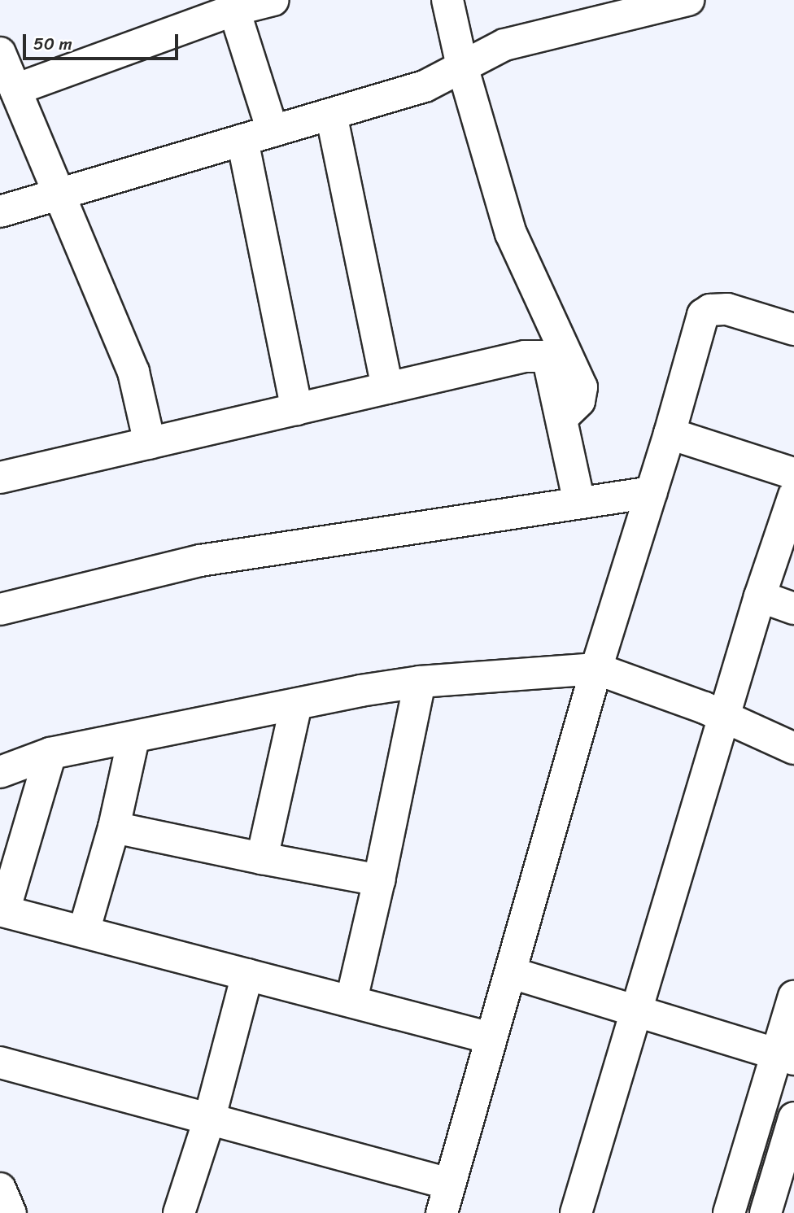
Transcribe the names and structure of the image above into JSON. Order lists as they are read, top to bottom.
{
  "scale_bar": "50 m"
}
